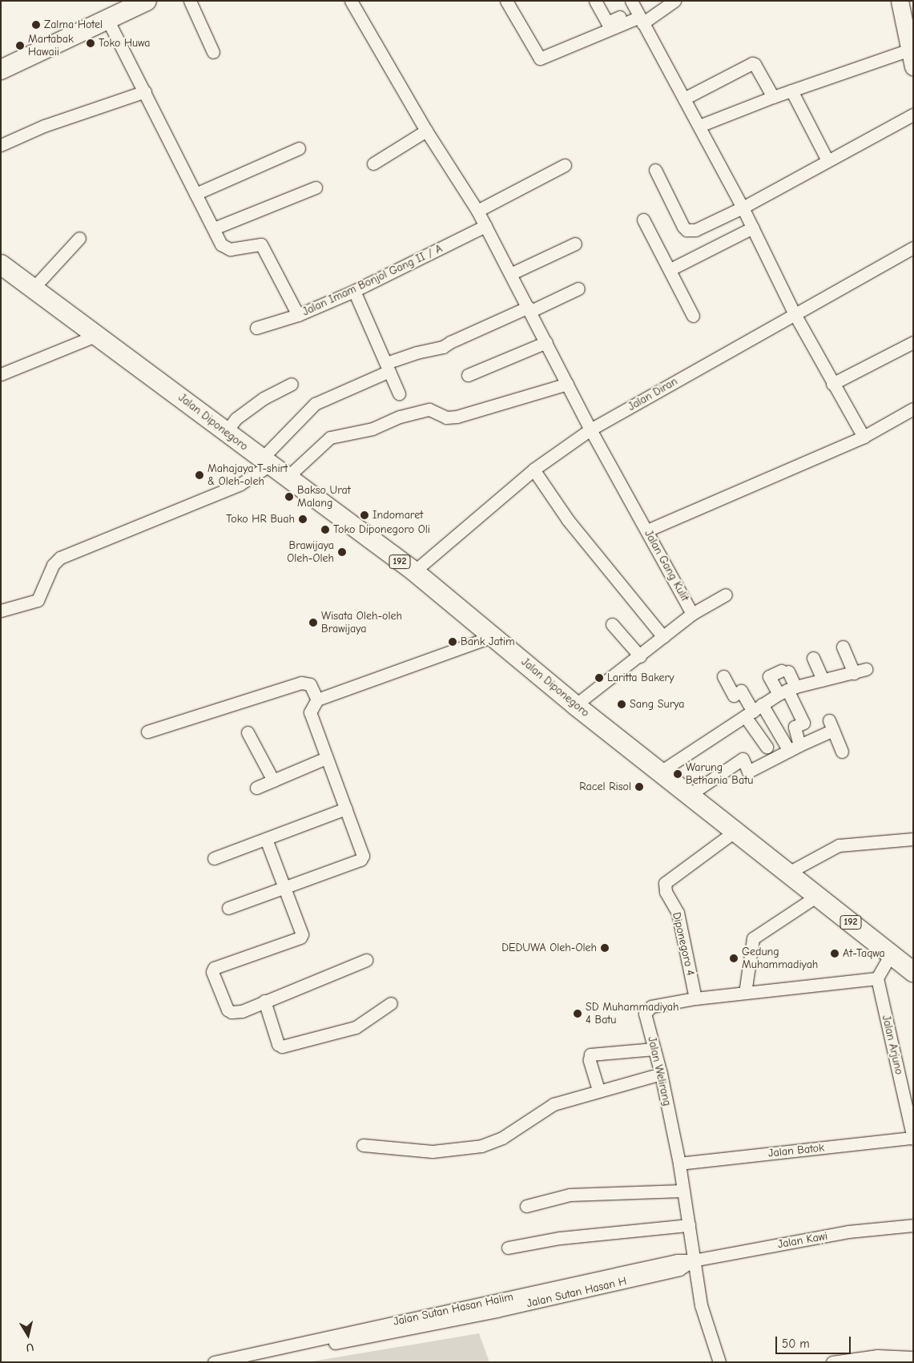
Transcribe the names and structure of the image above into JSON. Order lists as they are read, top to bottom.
{
  "streets": {
    "main road": ["Jalan Diponegoro", "192"],
    "street": [
      "Jalan Imam Bonjol Gang II / A",
      "Jalan Diran",
      "Jalan Gang Kulit",
      "Diponegoro 4",
      "Jalan Arjuno",
      "Jalan Welirang",
      "Jalan Batok",
      "Jalan Kawi",
      "Jalan Sutan Hasan H",
      "Jalan Sutan Hasan Halim"
    ]
  },
  "crossings": [
    ["Jalan Imam Bonjol Gang II / A", "Jalan Gang Kulit"],
    ["Jalan Diran", "Jalan Diponegoro"],
    ["Jalan Diran", "Jalan Gang Kulit"],
    ["Jalan Diponegoro", "Jalan Gang Kulit"],
    ["Jalan Diponegoro", "Diponegoro 4"],
    ["Diponegoro 4", "Jalan Welirang"],
    ["Jalan Arjuno", "Jalan Welirang"],
    ["Jalan Arjuno", "Jalan Batok"],
    ["Jalan Welirang", "Jalan Batok"],
    ["Jalan Welirang", "Jalan Kawi"],
    ["Jalan Welirang", "Jalan Sutan Hasan H"],
    ["Jalan Welirang", "Jalan Sutan Hasan Halim"],
    ["Jalan Kawi", "Jalan Sutan Hasan H"],
    ["Jalan Kawi", "Jalan Sutan Hasan Halim"],
    ["Jalan Sutan Hasan H", "Jalan Sutan Hasan Halim"]
  ],
  "places": [
    "Zalma Hotel",
    "Toko Huwa",
    "Martabak Hawaii",
    "Mahajaya T-shirt & Oleh-oleh",
    "Bakso Urat Malang",
    "Indomaret",
    "Toko HR Buah",
    "Toko Diponegoro Oli",
    "Brawijaya Oleh-Oleh",
    "Wisata Oleh-oleh Brawijaya",
    "Bank Jatim",
    "Laritta Bakery",
    "Sang Surya",
    "Warung Bethania Batu",
    "Racel Risol",
    "DEDUWA Oleh-Oleh",
    "At-Taqwa",
    "Gedung Muhammadiyah",
    "SD Muhammadiyah 4 Batu"
  ],
  "scale_bar": "50 m",
  "north": "bottom"
}
